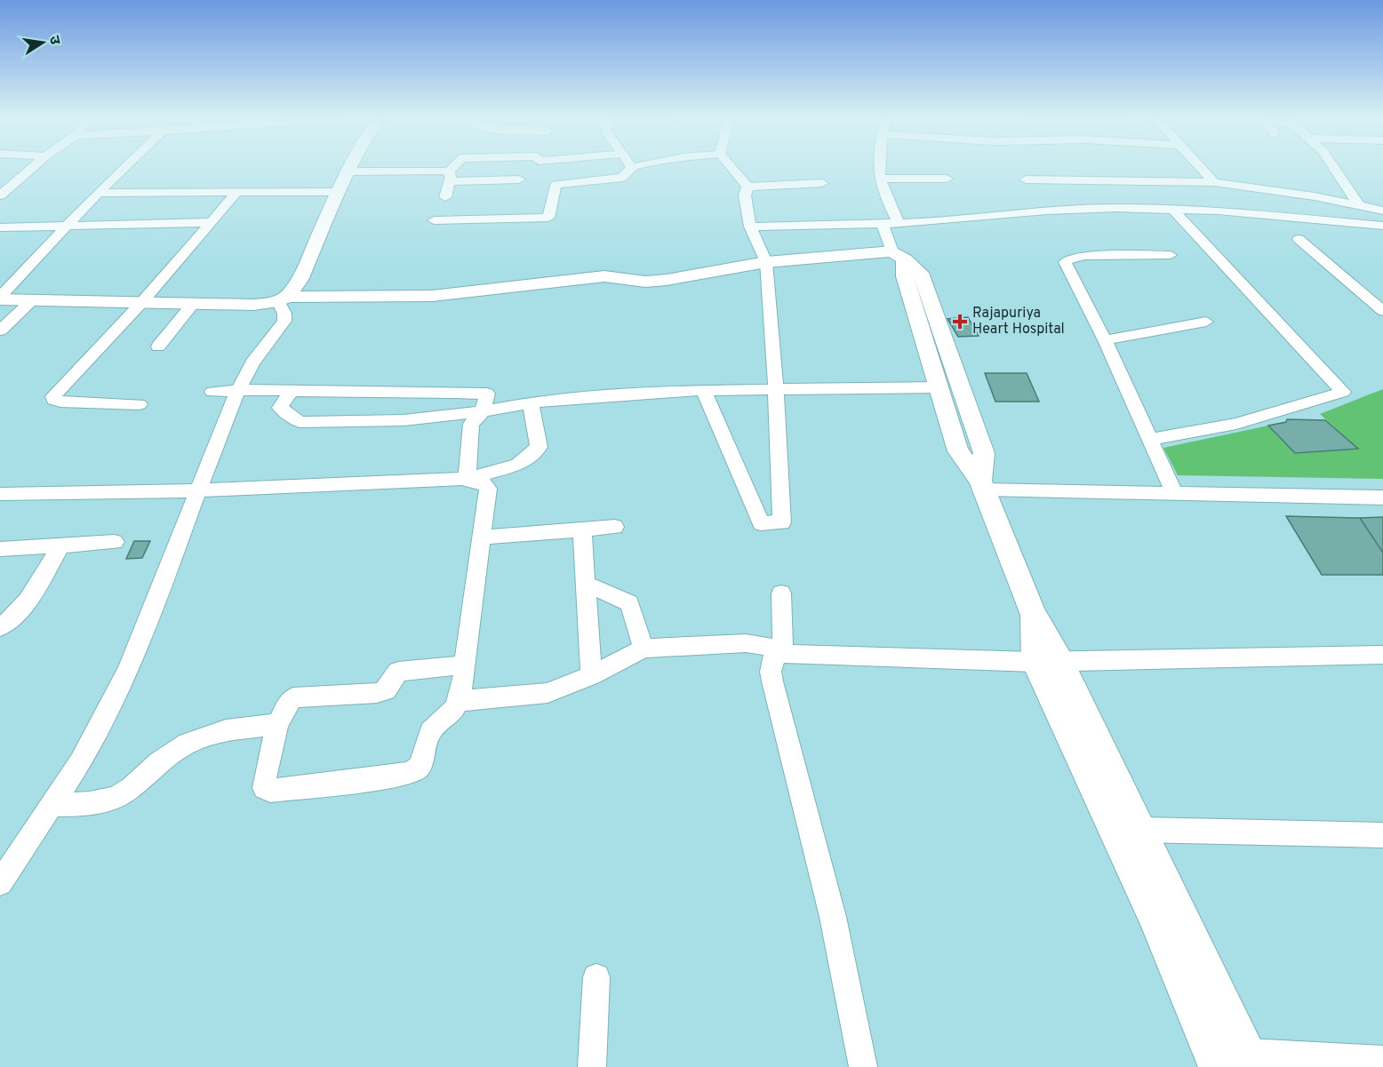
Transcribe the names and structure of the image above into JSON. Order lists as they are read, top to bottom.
{
  "places": {
    "health": ["Rajapuriya Heart Hospital"]
  },
  "north": "right"
}
